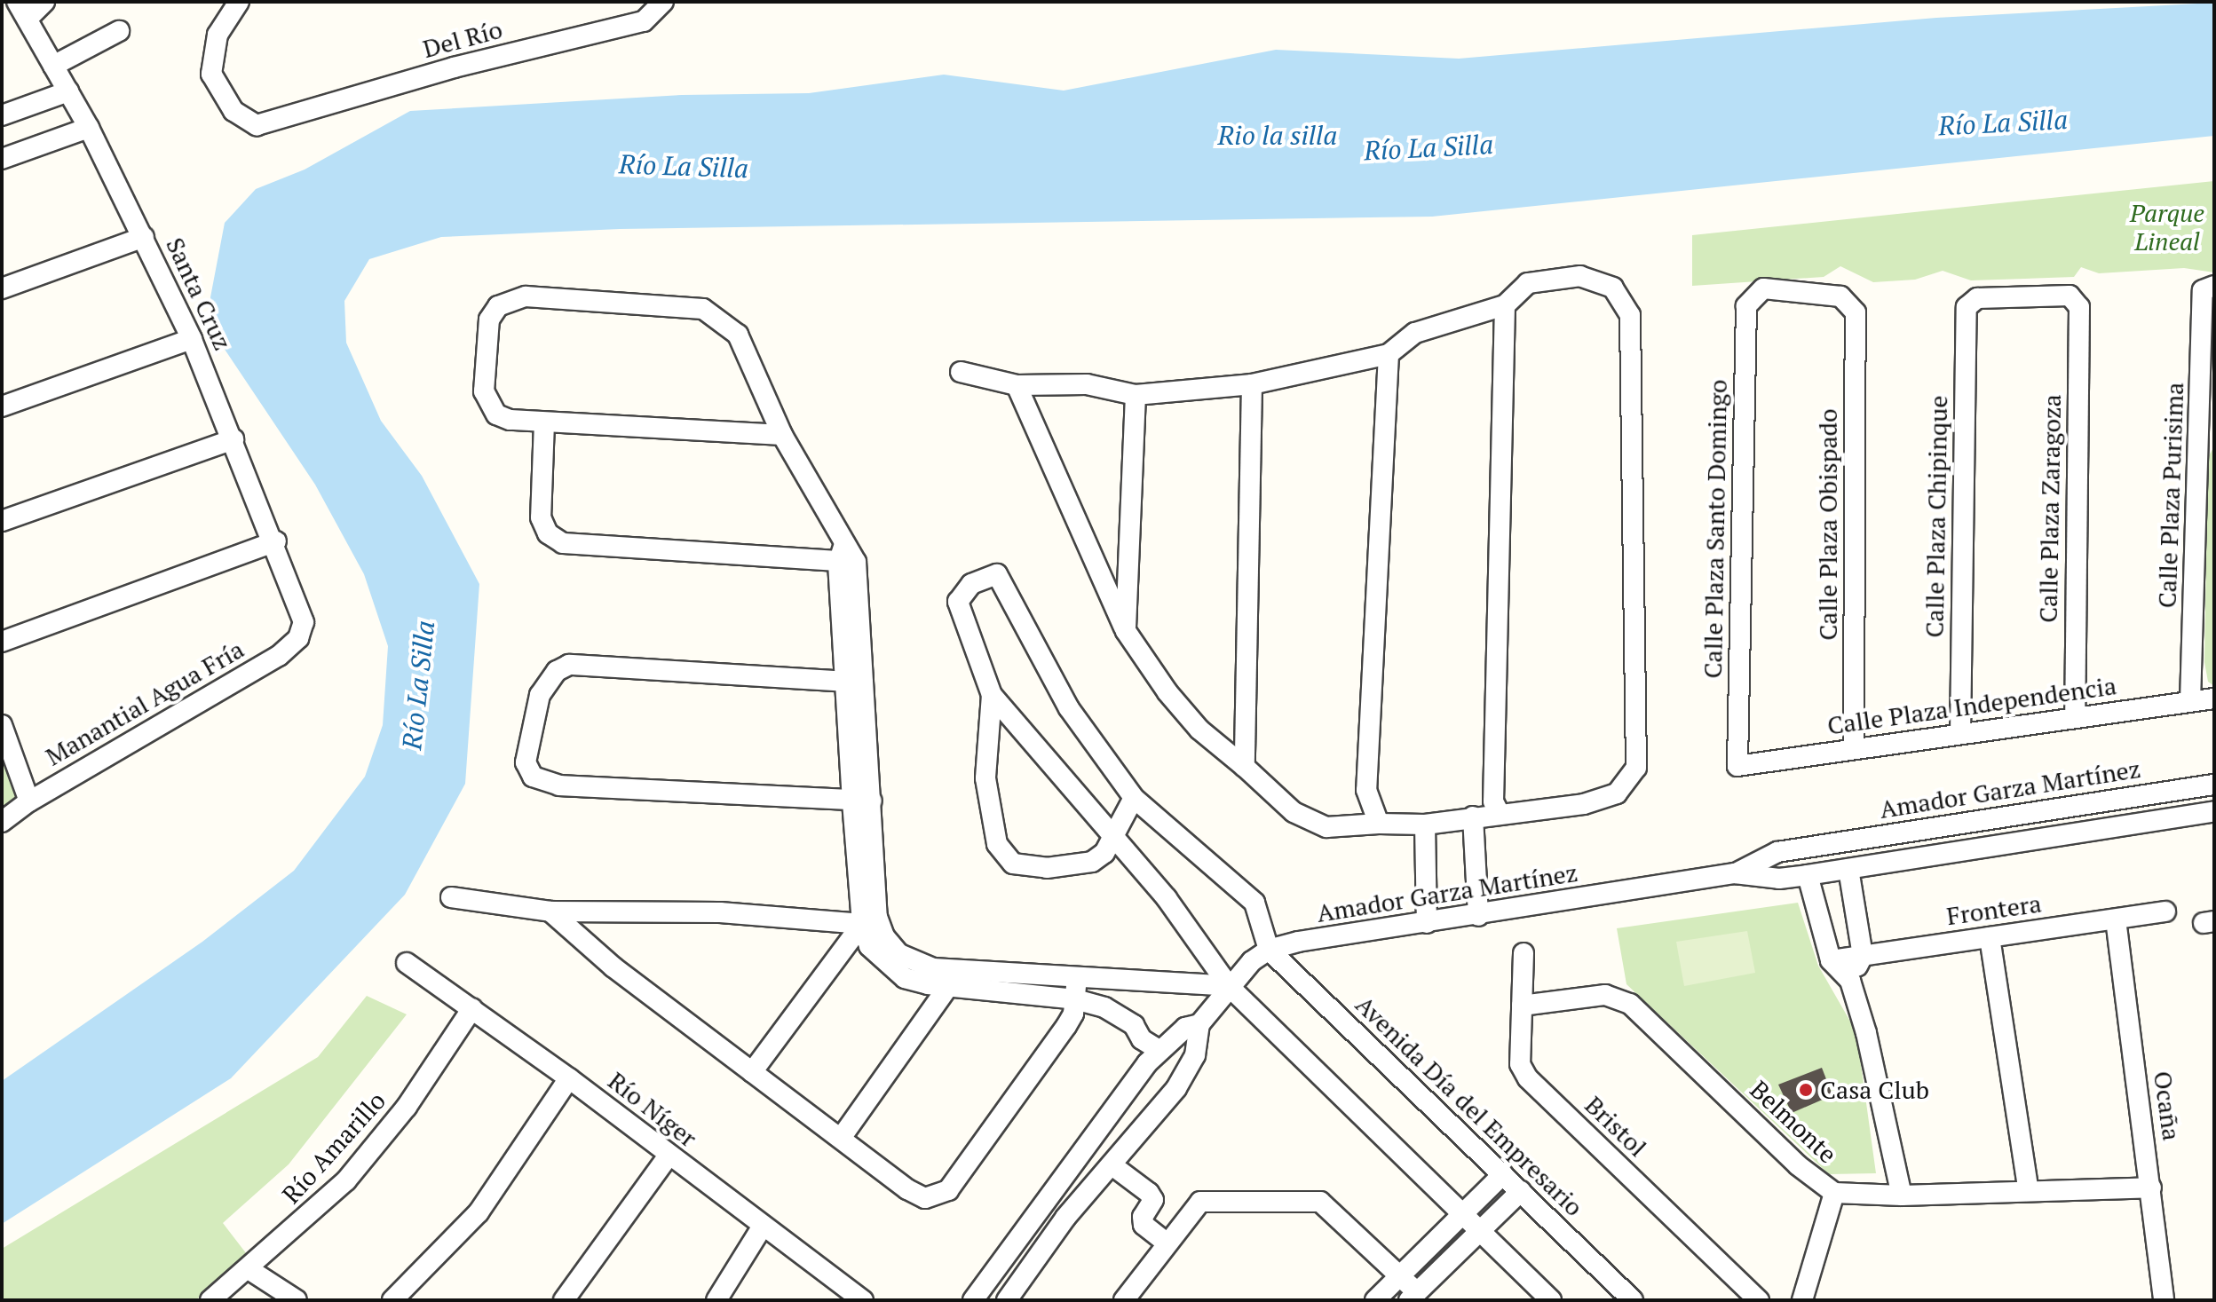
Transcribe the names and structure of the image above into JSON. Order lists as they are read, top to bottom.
{
  "streets": {
    "street": [
      "Del Río",
      "Santa Cruz",
      "Calle Plaza Purisima",
      "Calle Plaza Zaragoza",
      "Calle Plaza Chipinque",
      "Calle Plaza Obispado",
      "Calle Plaza Santo Domingo",
      "Manantial Agua Fría",
      "Calle Plaza Independencia",
      "Amador Garza Martínez",
      "Frontera",
      "Avenida Día del Empresario",
      "Ocaña",
      "Río Níger",
      "Belmonte",
      "Bristol",
      "Río Amarillo"
    ]
  },
  "crossings": [
    ["Santa Cruz", "Manantial Agua Fría"],
    ["Calle Plaza Purisima", "Calle Plaza Independencia"],
    ["Calle Plaza Zaragoza", "Calle Plaza Chipinque"],
    ["Calle Plaza Zaragoza", "Calle Plaza Independencia"],
    ["Calle Plaza Chipinque", "Calle Plaza Independencia"],
    ["Calle Plaza Obispado", "Calle Plaza Santo Domingo"],
    ["Calle Plaza Obispado", "Calle Plaza Independencia"],
    ["Calle Plaza Santo Domingo", "Calle Plaza Independencia"],
    ["Amador Garza Martínez", "Avenida Día del Empresario"],
    ["Frontera", "Ocaña"],
    ["Ocaña", "Belmonte"],
    ["Río Níger", "Río Amarillo"],
    ["Belmonte", "Bristol"]
  ],
  "water": ["Río La Silla", "Rio la silla"],
  "parks": ["Parque Lineal"],
  "places": ["Casa Club"]
}
